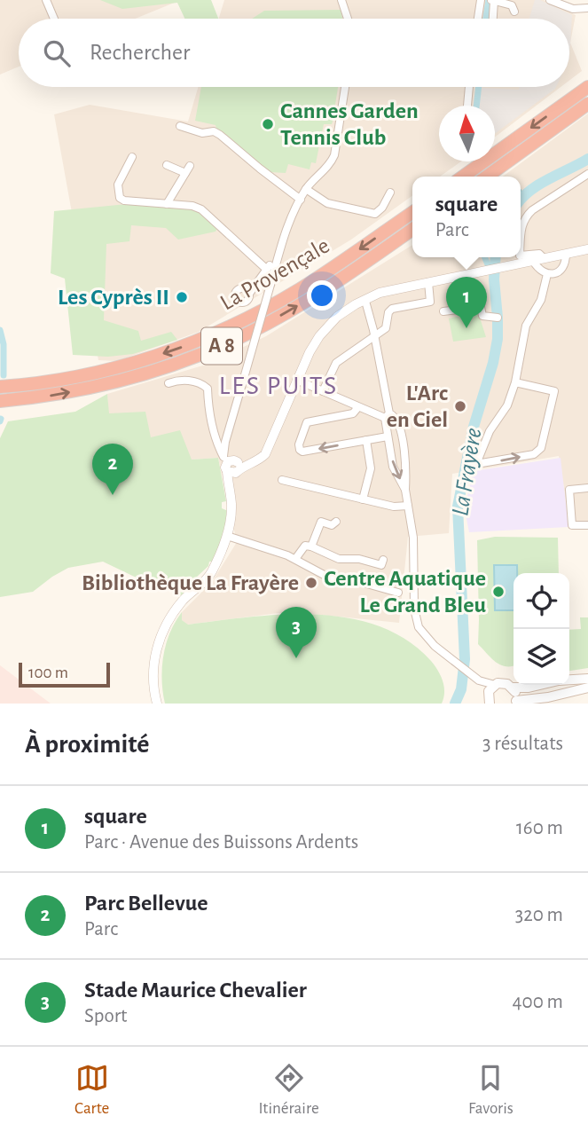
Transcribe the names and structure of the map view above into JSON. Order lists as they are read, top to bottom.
{
  "streets": {
    "highway": ["La Provençale", "A 8"]
  },
  "districts": ["LES PUITS"],
  "water": ["La Frayère"],
  "places": [
    "Cannes Garden Tennis Club",
    "Les Cyprès II",
    "L'Arc en Ciel",
    "Bibliothèque La Frayère",
    "Centre Aquatique Le Grand Bleu"
  ],
  "scale_bar": "100 m",
  "north": "top",
  "page": {
    "search": "Rechercher",
    "popup": ["square", "Parc"],
    "pins": ["1", "2", "3"],
    "scale": "100 m",
    "heading": ["À proximité", "3 résultats"],
    "list": [
      {
        "mark": "1",
        "name": "square",
        "note": "Parc · Avenue des Buissons Ardents",
        "value": "160 m"
      },
      {
        "mark": "2",
        "name": "Parc Bellevue",
        "note": "Parc",
        "value": "320 m"
      },
      {
        "mark": "3",
        "name": "Stade Maurice Chevalier",
        "note": "Sport",
        "value": "400 m"
      }
    ],
    "nav": ["Carte", "Itinéraire", "Favoris"]
  }
}
